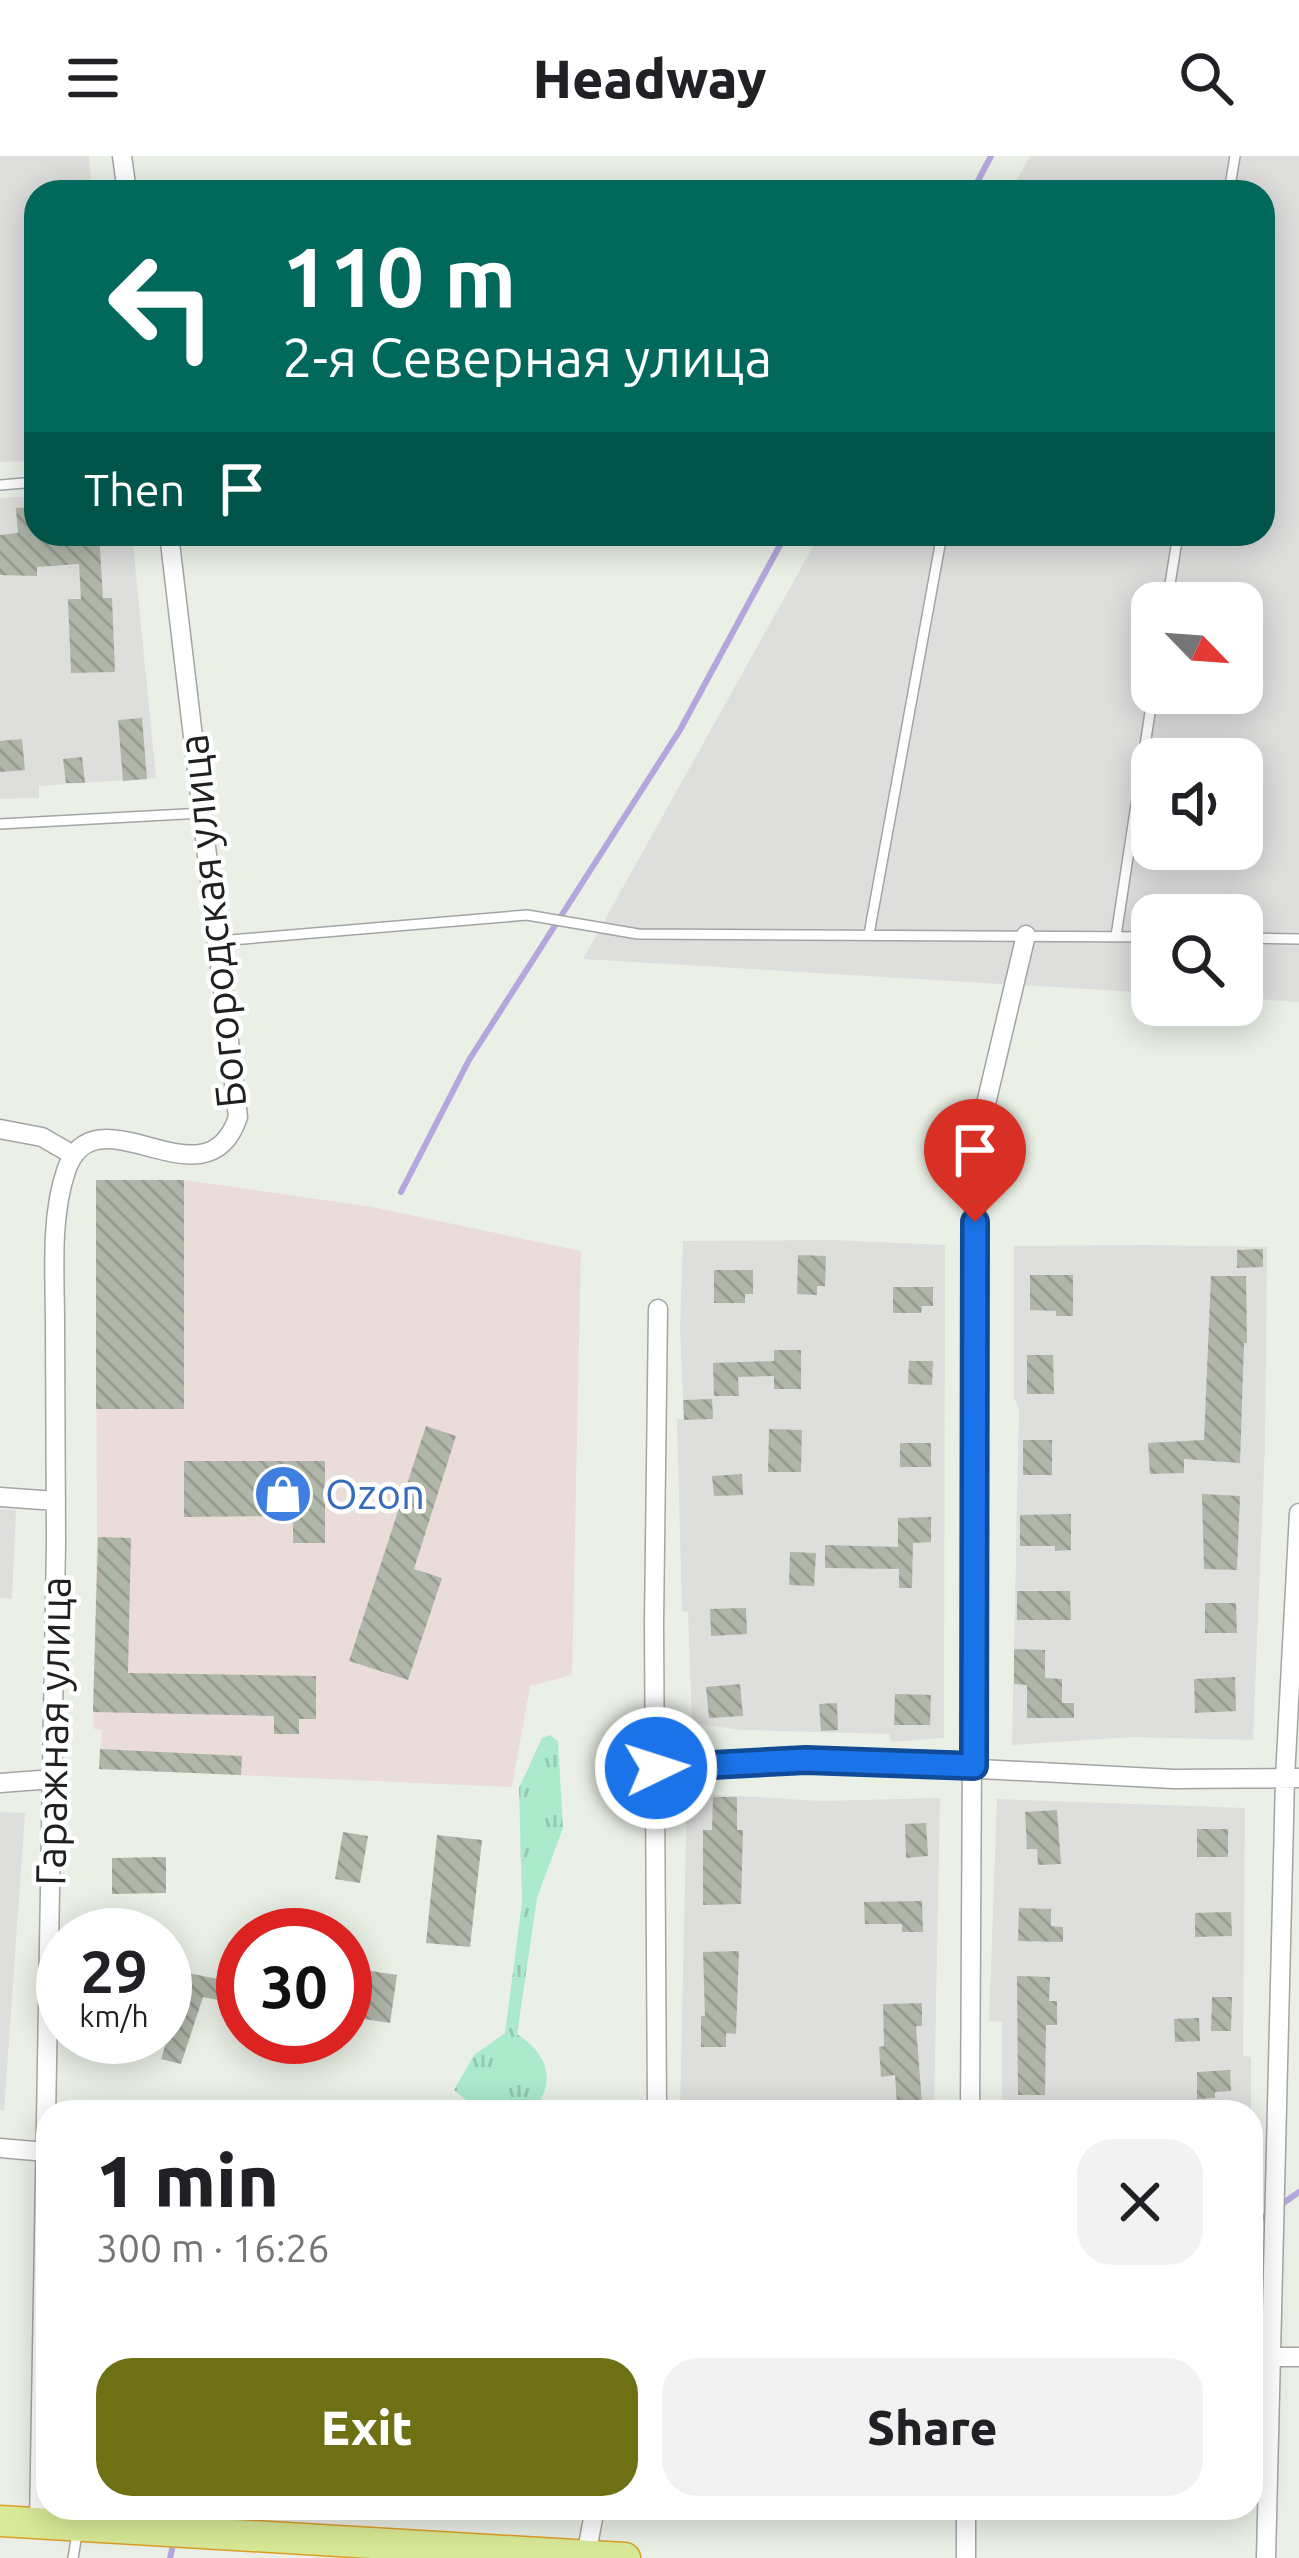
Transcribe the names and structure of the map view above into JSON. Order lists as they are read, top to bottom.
{
  "streets": {
    "street": ["Богородская улица", "Гаражная улица"]
  },
  "crossings": [
    ["Богородская улица", "Гаражная улица"]
  ],
  "places": {
    "shop": ["Ozon"]
  },
  "north": "bottom right",
  "page": {
    "header": "Headway",
    "turn": ["110 m", "2-я Северная улица"],
    "then": "Then",
    "speed": "29 km/h",
    "limit": "30",
    "heading": ["1 min", "300 m · 16:26"],
    "buttons": ["Exit", "Share"]
  }
}
